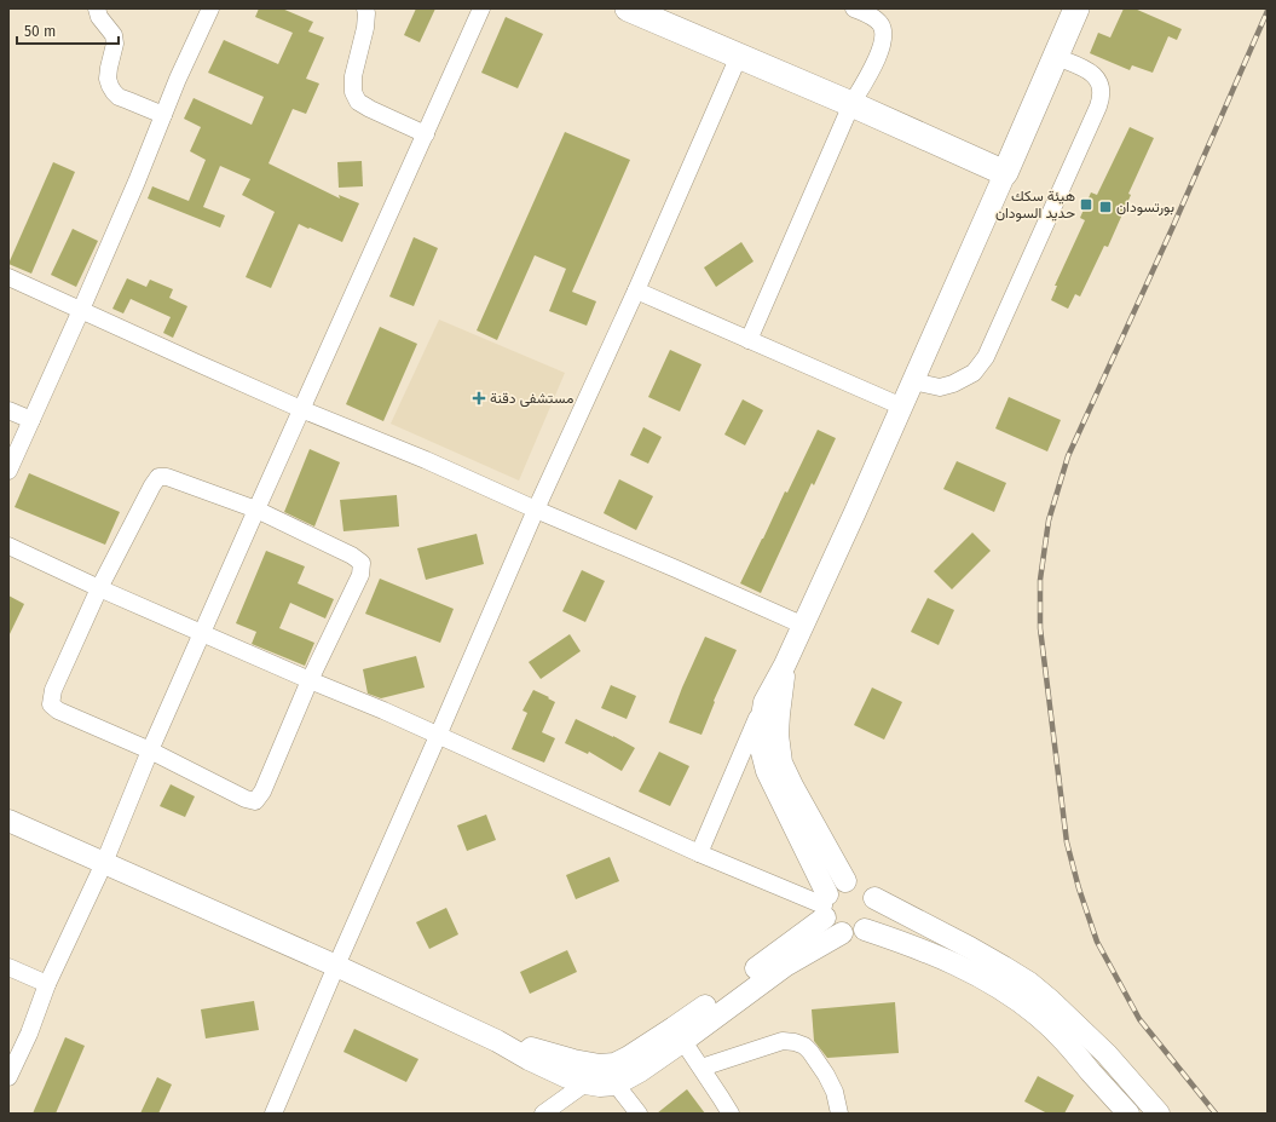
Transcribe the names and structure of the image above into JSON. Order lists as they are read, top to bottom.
{
  "places": {
    "transit": ["هيئة سكك حديد السودان", "بورتسودان"],
    "health": ["مستشفى دقنة"]
  },
  "scale_bar": "50 m"
}
